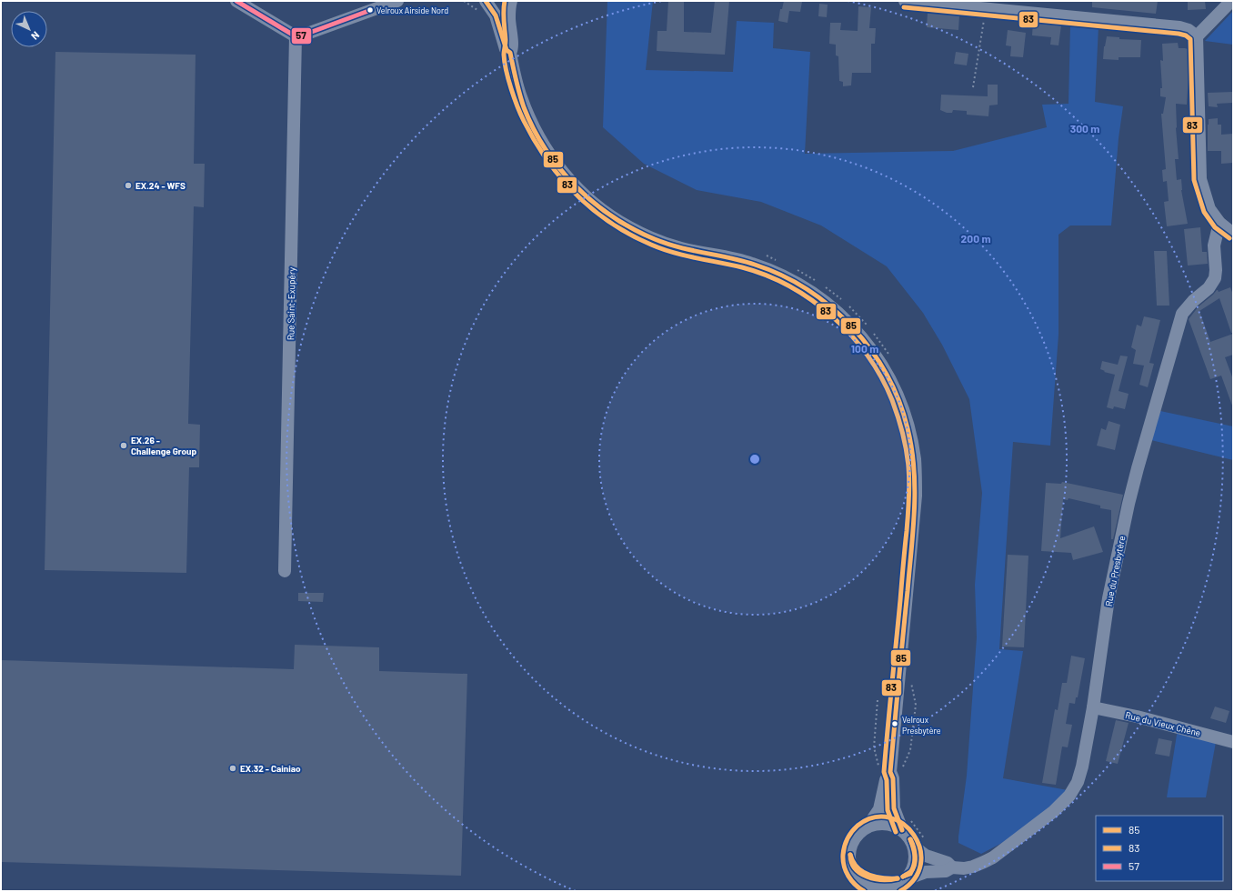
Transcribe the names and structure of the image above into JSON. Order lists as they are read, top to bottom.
{
  "streets": {
    "street": ["Rue Saint-Exupéry", "Rue du Presbytère", "Rue du Vieux Chêne"]
  },
  "crossings": [
    ["Rue du Presbytère", "Rue du Vieux Chêne"]
  ],
  "places": [
    "Velroux Airside Nord",
    "EX.24 - WFS",
    "EX.26 - Challenge Group",
    "Velroux Presbytère",
    "EX.32 - Cainiao"
  ],
  "lines": ["transit line 85", "transit line 83", "transit line 57"],
  "legend": ["85", "83", "57"],
  "north": "bottom right",
  "rings": ["300 m", "200 m", "100 m"]
}
